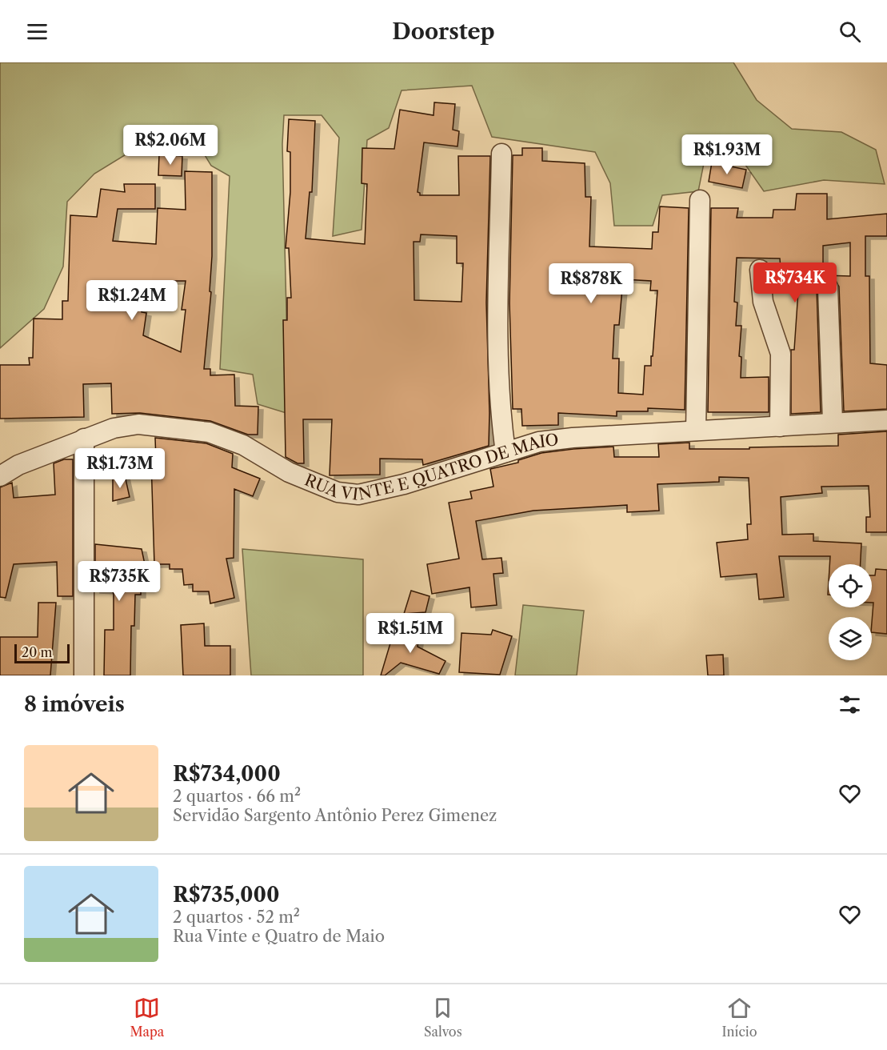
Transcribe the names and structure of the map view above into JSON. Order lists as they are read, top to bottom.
{
  "streets": {
    "street": ["RUA VINTE E QUATRO DE MAIO"]
  },
  "scale_bar": "20 m",
  "page": {
    "header": "Doorstep",
    "price": [
      "R$2.06M",
      "R$1.93M",
      "R$734K",
      "R$878K",
      "R$1.24M",
      "R$1.73M",
      "R$735K",
      "R$1.51M"
    ],
    "scale": "20 m",
    "heading": "8 imóveis",
    "list": [
      {
        "name": "R$734,000",
        "note": "2 quartos · 66 m² · Servidão Sargento Antônio Perez Gimenez"
      },
      {
        "name": "R$735,000",
        "note": "2 quartos · 52 m² · Rua Vinte e Quatro de Maio"
      }
    ],
    "tabs": ["Mapa", "Salvos", "Início"]
  }
}
